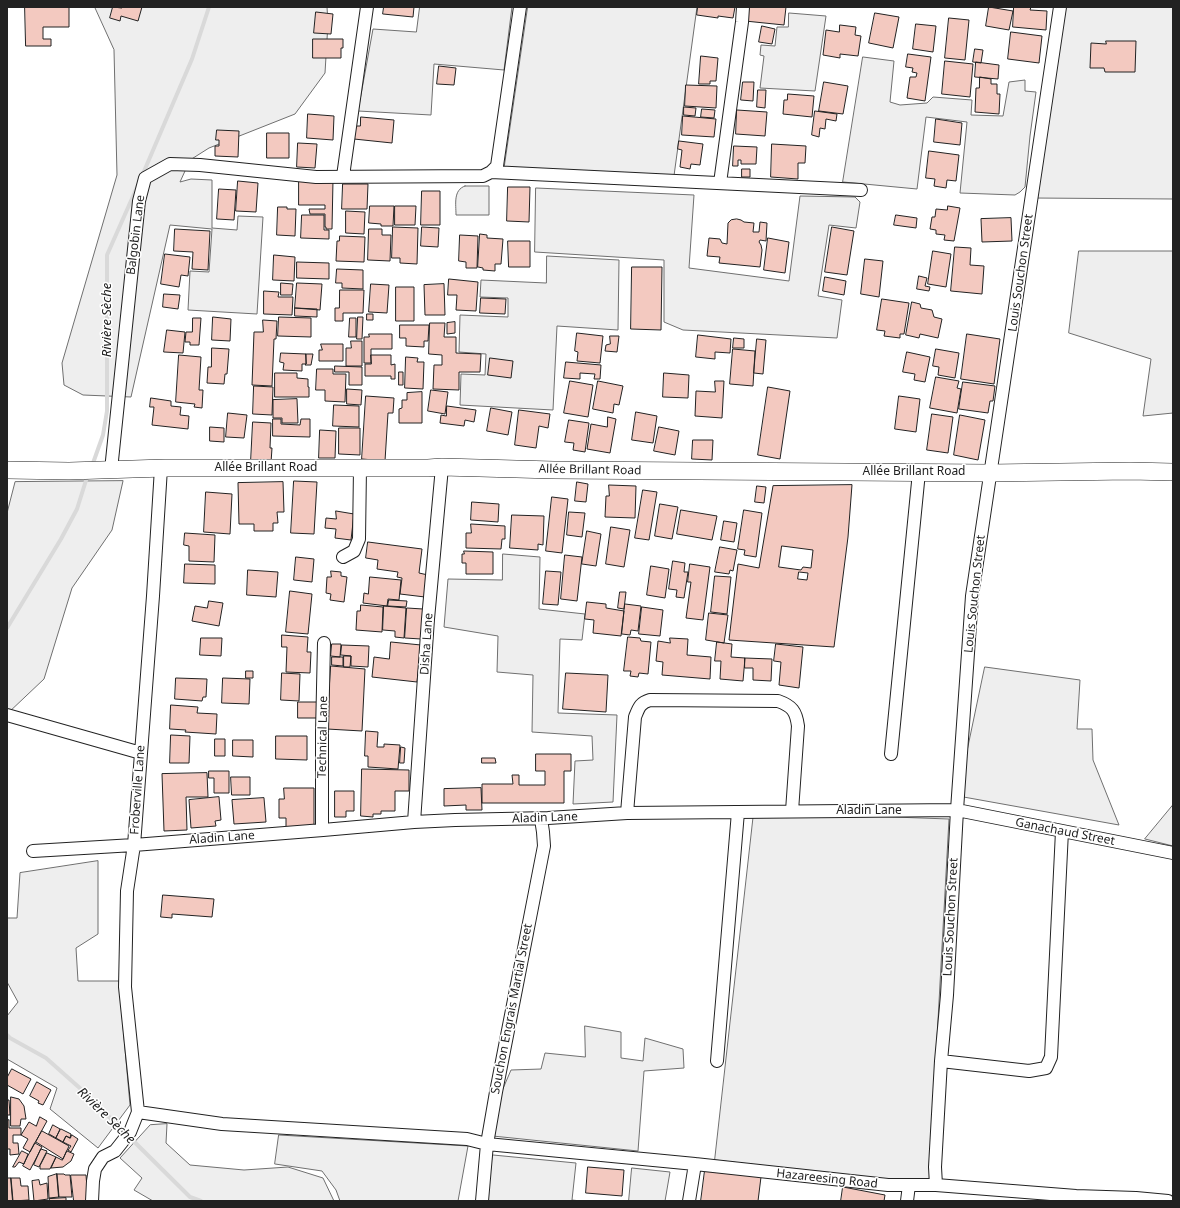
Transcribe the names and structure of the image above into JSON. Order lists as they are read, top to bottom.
{
  "streets": {
    "main road": ["Allée Brillant Road"],
    "street": [
      "Balgobin Lane",
      "Louis Souchon Street",
      "Disha Lane",
      "Technical Lane",
      "Froberville Lane",
      "Aladin Lane",
      "Ganachaud Street",
      "Souchon Engrais Martial Street",
      "Hazareesing Road"
    ]
  },
  "crossings": [
    ["Balgobin Lane", "Allée Brillant Road"],
    ["Louis Souchon Street", "Allée Brillant Road"],
    ["Louis Souchon Street", "Aladin Lane"],
    ["Louis Souchon Street", "Ganachaud Street"],
    ["Louis Souchon Street", "Hazareesing Road"],
    ["Allée Brillant Road", "Disha Lane"],
    ["Allée Brillant Road", "Froberville Lane"],
    ["Disha Lane", "Aladin Lane"],
    ["Technical Lane", "Aladin Lane"],
    ["Froberville Lane", "Aladin Lane"],
    ["Froberville Lane", "Hazareesing Road"],
    ["Aladin Lane", "Ganachaud Street"],
    ["Aladin Lane", "Souchon Engrais Martial Street"],
    ["Souchon Engrais Martial Street", "Hazareesing Road"]
  ],
  "water": ["Rivière Sèche"]
}
